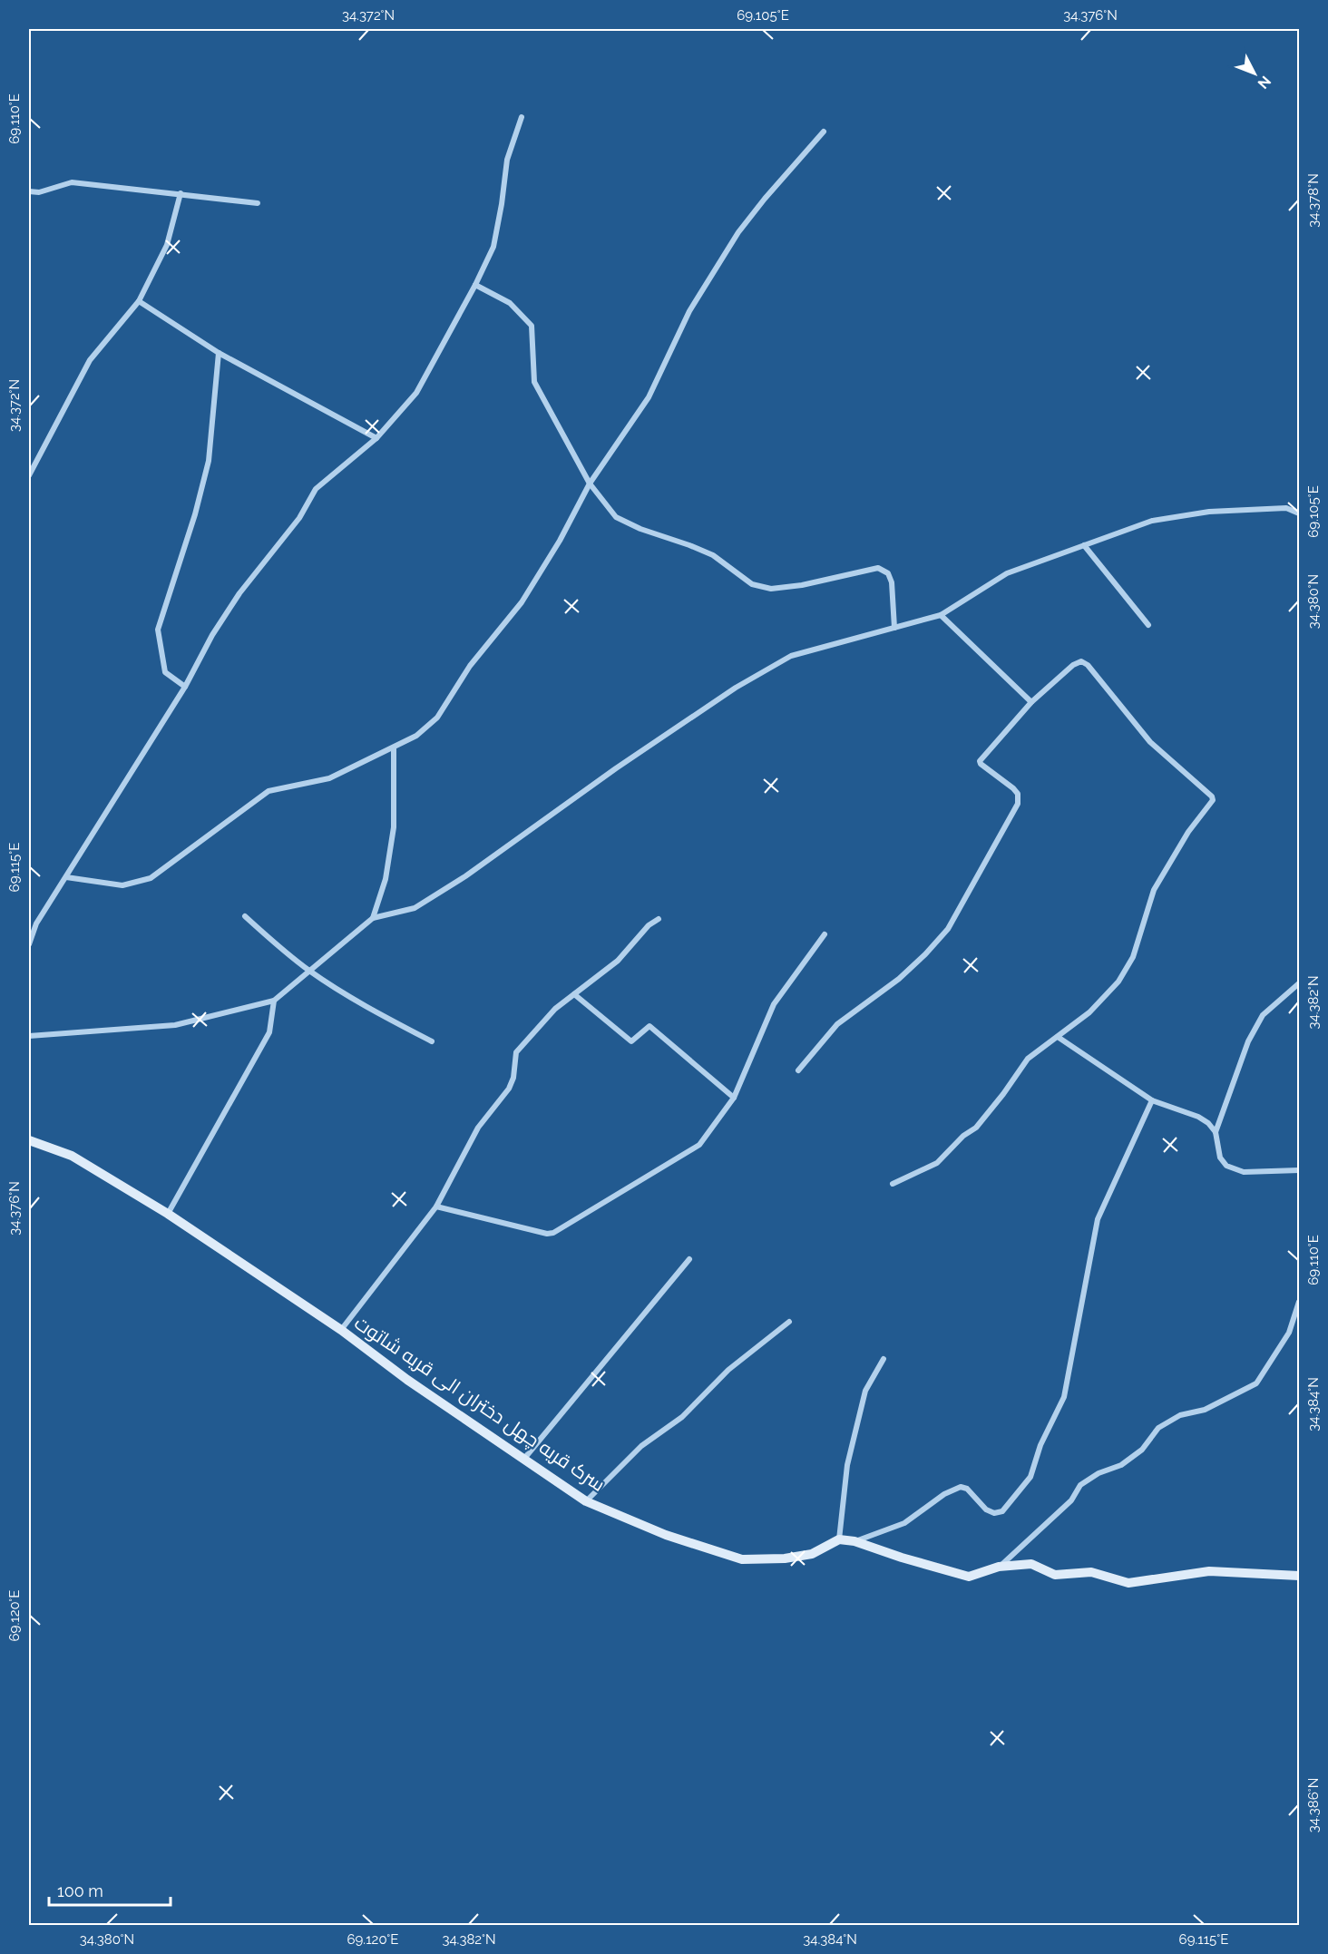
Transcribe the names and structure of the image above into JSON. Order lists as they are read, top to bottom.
{
  "streets": {
    "street": ["سرک قریه چهل دختران الی قریه شاتوت"]
  },
  "scale_bar": "100 m",
  "north": "bottom right",
  "coordinates": [
    "34.372°N",
    "69.105°E",
    "34.376°N",
    "69.110°E",
    "34.378°N",
    "34.380°N",
    "69.115°E",
    "34.382°N",
    "34.384°N",
    "69.120°E",
    "34.386°N"
  ]
}
